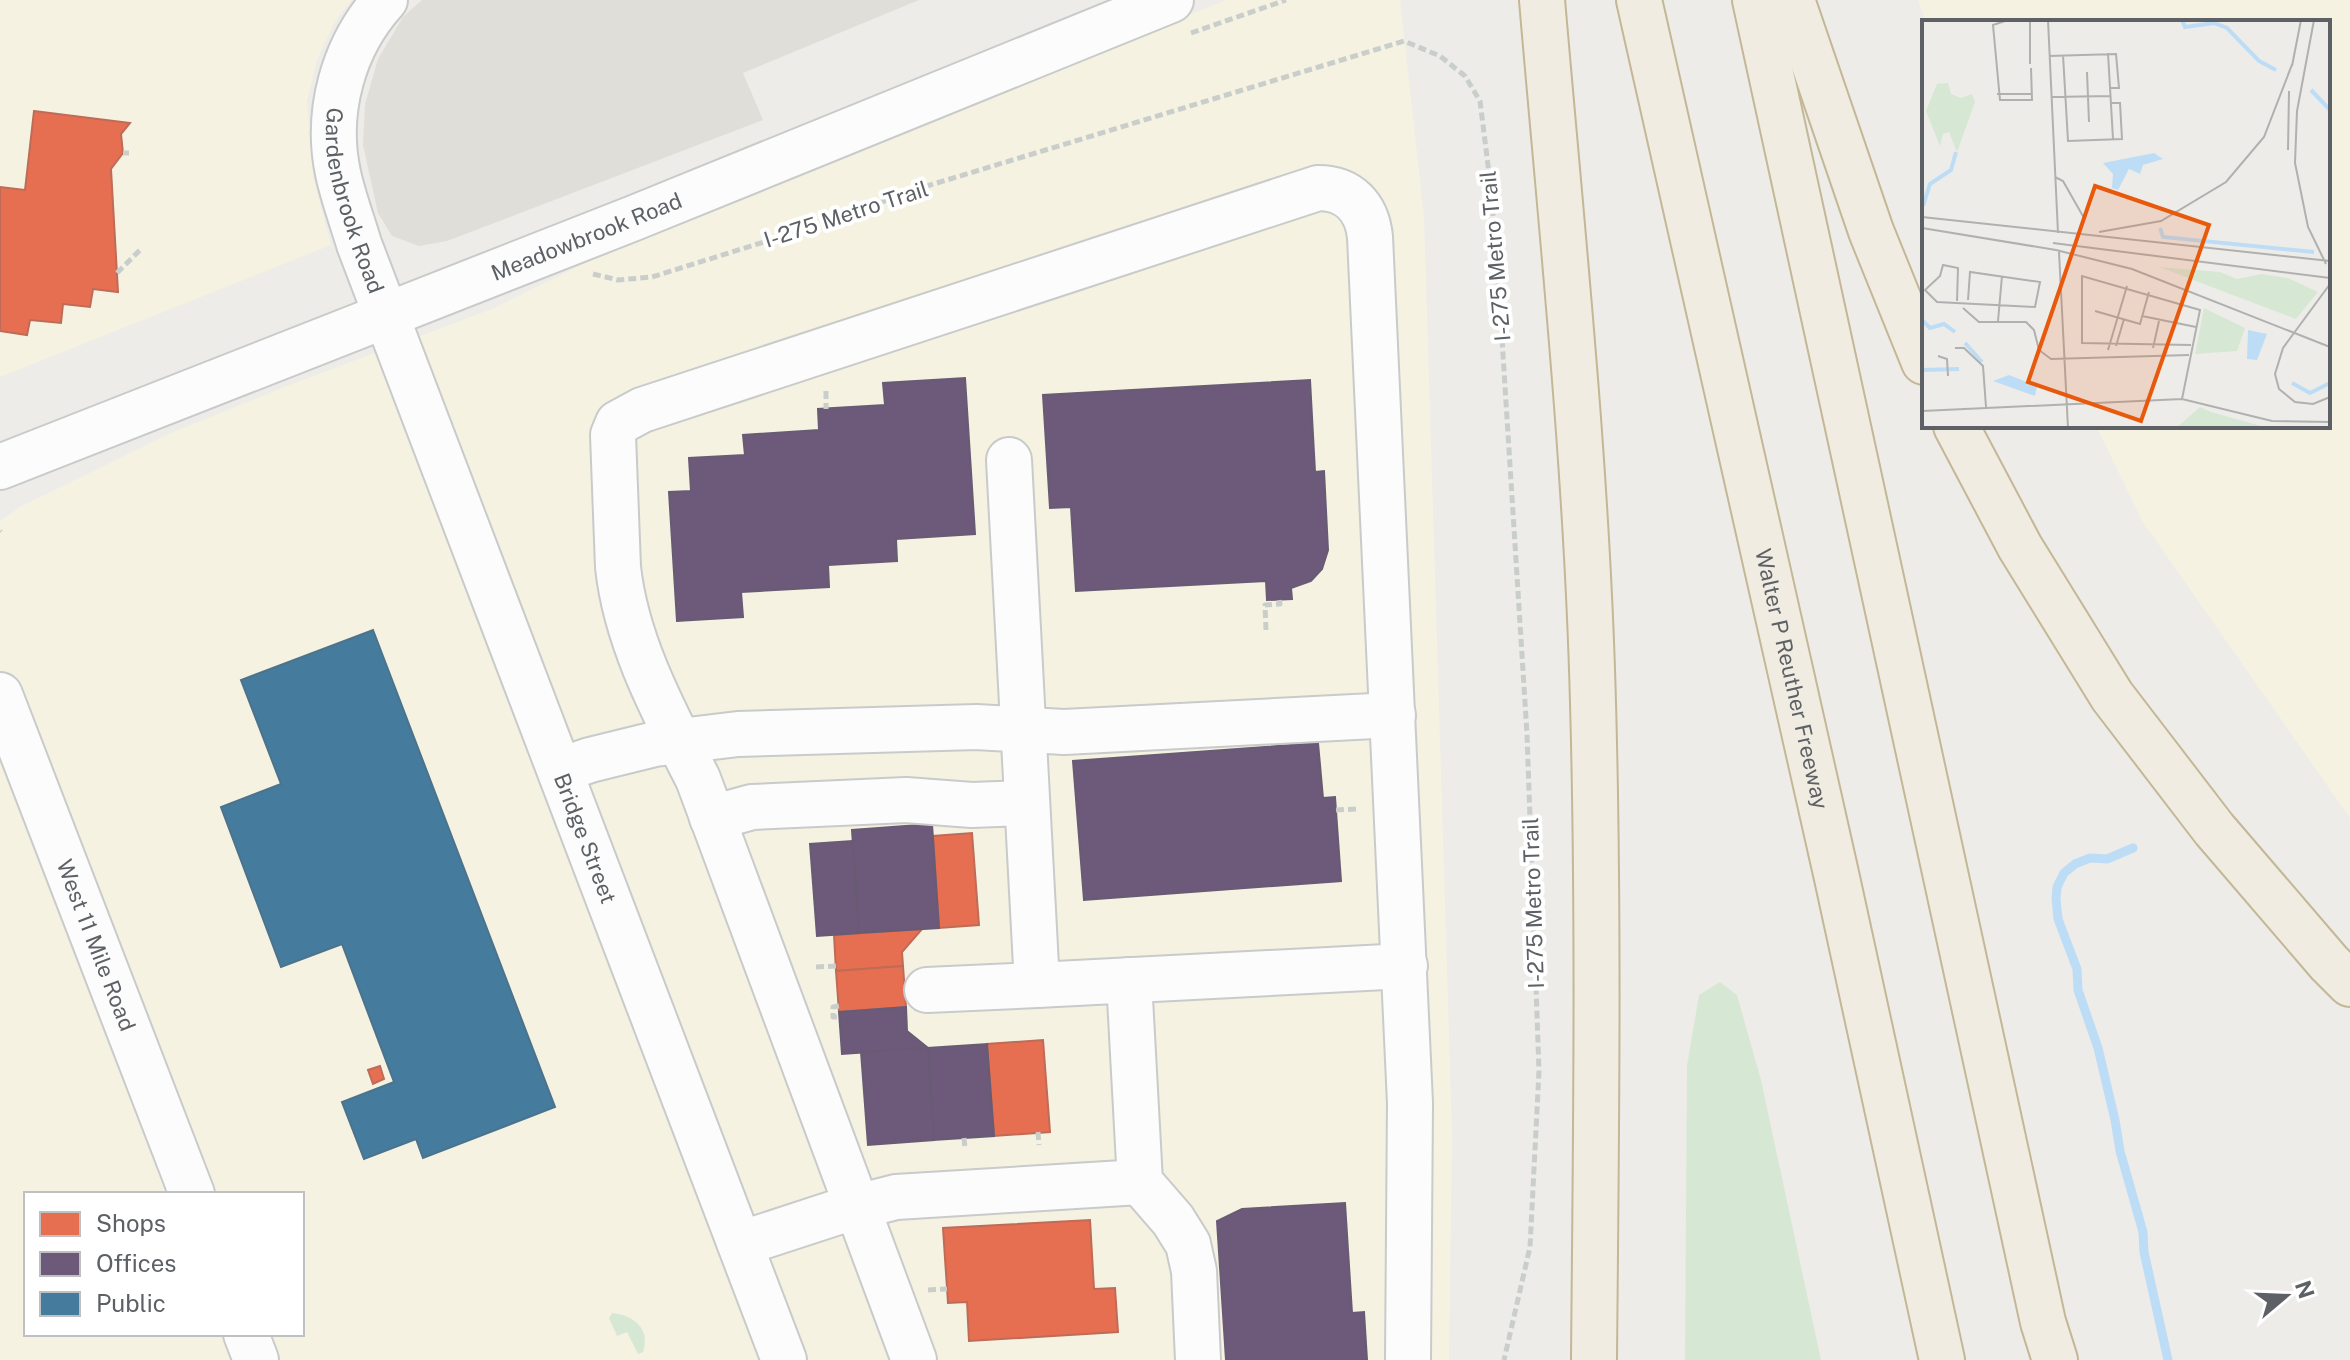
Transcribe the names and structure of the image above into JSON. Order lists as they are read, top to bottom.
{
  "streets": {
    "highway": ["Walter P Reuther Freeway"],
    "street": [
      "Gardenbrook Road",
      "Meadowbrook Road",
      "Bridge Street",
      "West 11 Mile Road"
    ],
    "path": ["I-275 Metro Trail"]
  },
  "crossings": [
    ["Gardenbrook Road", "Meadowbrook Road"],
    ["Gardenbrook Road", "Bridge Street"],
    ["Meadowbrook Road", "Bridge Street"]
  ],
  "legend": ["Shops", "Offices", "Public"],
  "north": "right"
}
